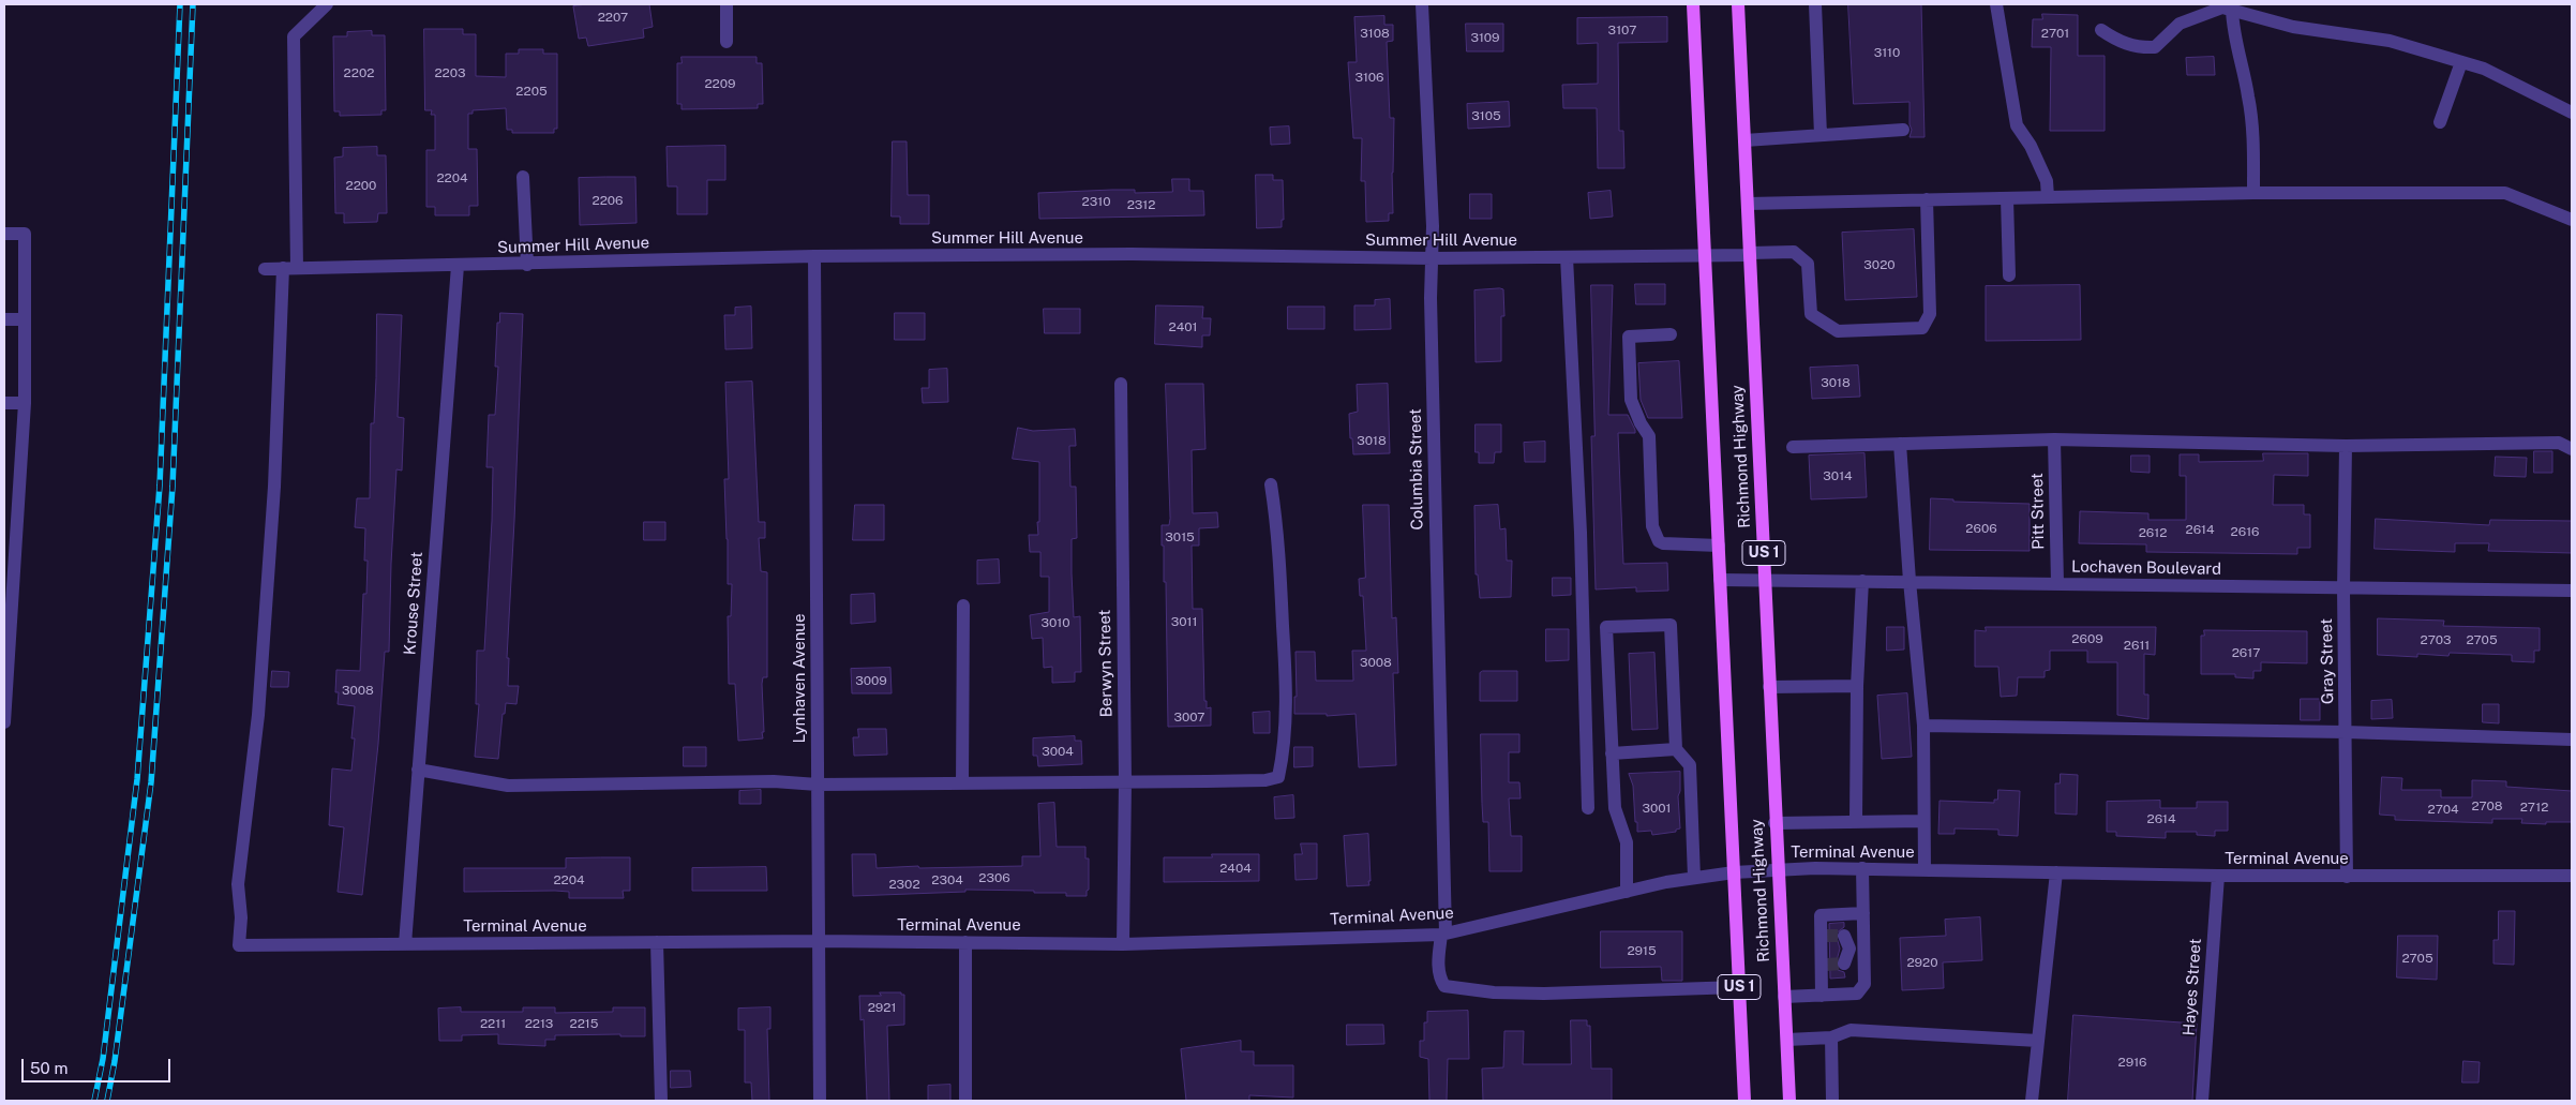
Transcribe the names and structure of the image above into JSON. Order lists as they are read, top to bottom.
{
  "streets": {
    "main road": ["Richmond Highway", "US 1"],
    "street": [
      "Summer Hill Avenue",
      "Columbia Street",
      "Pitt Street",
      "Lochaven Boulevard",
      "Krouse Street",
      "Gray Street",
      "Berwyn Street",
      "Lynhaven Avenue",
      "Terminal Avenue",
      "Hayes Street"
    ]
  },
  "crossings": [
    ["Summer Hill Avenue", "Richmond Highway"],
    ["Summer Hill Avenue", "Columbia Street"],
    ["Summer Hill Avenue", "Krouse Street"],
    ["Summer Hill Avenue", "Lynhaven Avenue"],
    ["Summer Hill Avenue", "Terminal Avenue"],
    ["Richmond Highway", "Columbia Street"],
    ["Richmond Highway", "Lochaven Boulevard"],
    ["Richmond Highway", "Terminal Avenue"],
    ["Columbia Street", "Terminal Avenue"],
    ["Pitt Street", "Lochaven Boulevard"],
    ["Lochaven Boulevard", "Gray Street"],
    ["Krouse Street", "Terminal Avenue"],
    ["Gray Street", "Terminal Avenue"],
    ["Berwyn Street", "Terminal Avenue"],
    ["Lynhaven Avenue", "Terminal Avenue"],
    ["Terminal Avenue", "Hayes Street"]
  ],
  "house_numbers": [
    "2207",
    "3107",
    "3108",
    "2701",
    "3109",
    "3110",
    "2202",
    "2203",
    "3106",
    "2209",
    "2205",
    "3105",
    "2204",
    "2200",
    "2206",
    "2310",
    "2312",
    "3020",
    "2401",
    "3018",
    "3018",
    "3014",
    "2606",
    "2614",
    "2616",
    "2612",
    "3015",
    "3011",
    "3010",
    "2609",
    "2703",
    "2705",
    "2611",
    "2617",
    "3008",
    "3009",
    "3008",
    "3007",
    "3004",
    "2708",
    "2712",
    "3001",
    "2704",
    "2614",
    "2404",
    "2306",
    "2204",
    "2304",
    "2302",
    "2915",
    "2705",
    "2920",
    "2921",
    "2211",
    "2213",
    "2215",
    "2916"
  ],
  "scale_bar": "50 m"
}
